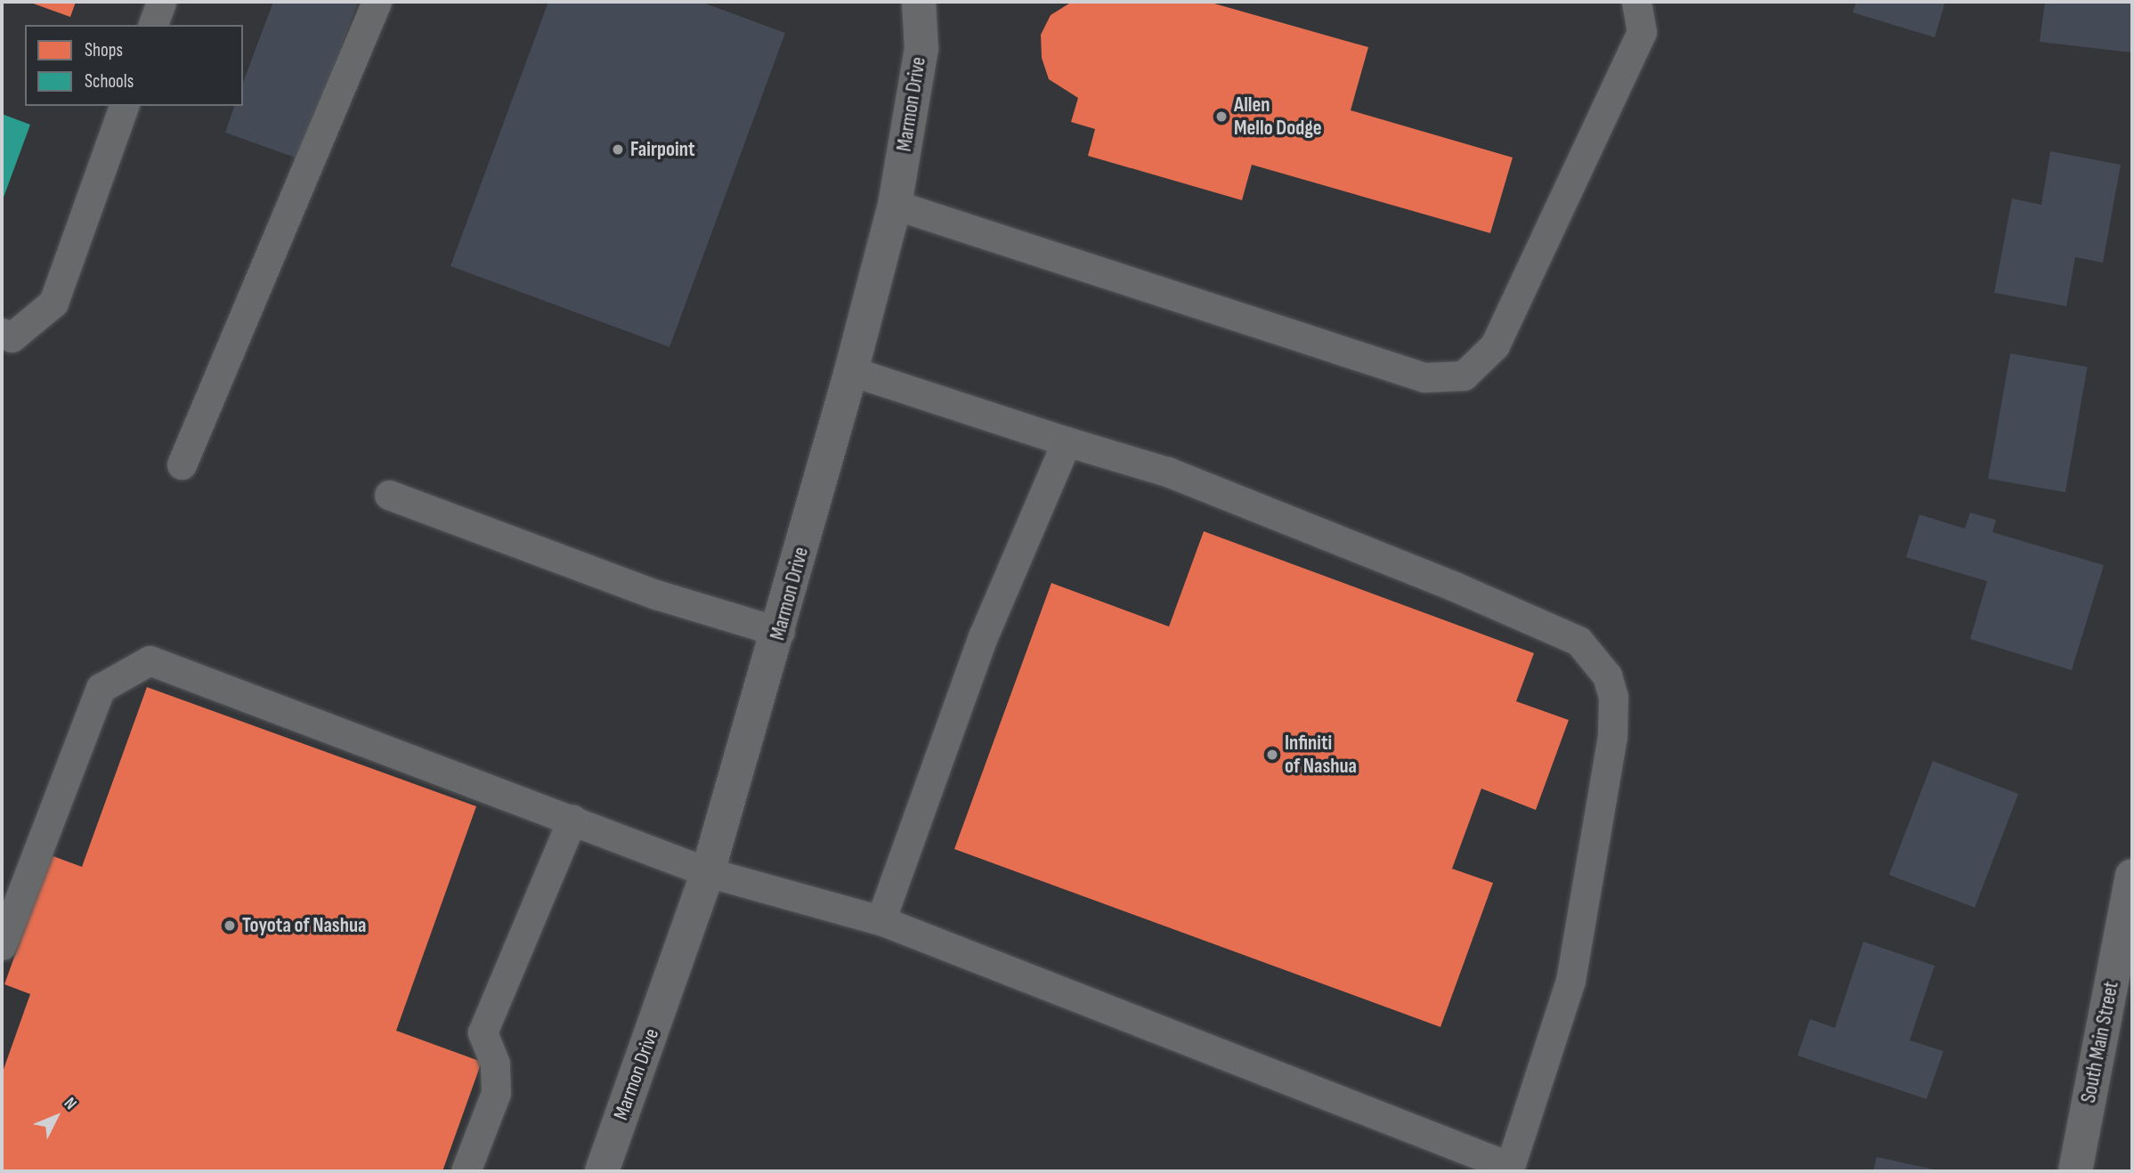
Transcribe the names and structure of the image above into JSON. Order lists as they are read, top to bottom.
{
  "streets": {
    "street": ["Marmon Drive", "South Main Street"]
  },
  "places": [
    "Allen Mello Dodge",
    "Fairpoint",
    "Infiniti of Nashua",
    "Toyota of Nashua"
  ],
  "legend": ["Shops", "Schools"],
  "north": "top right"
}
